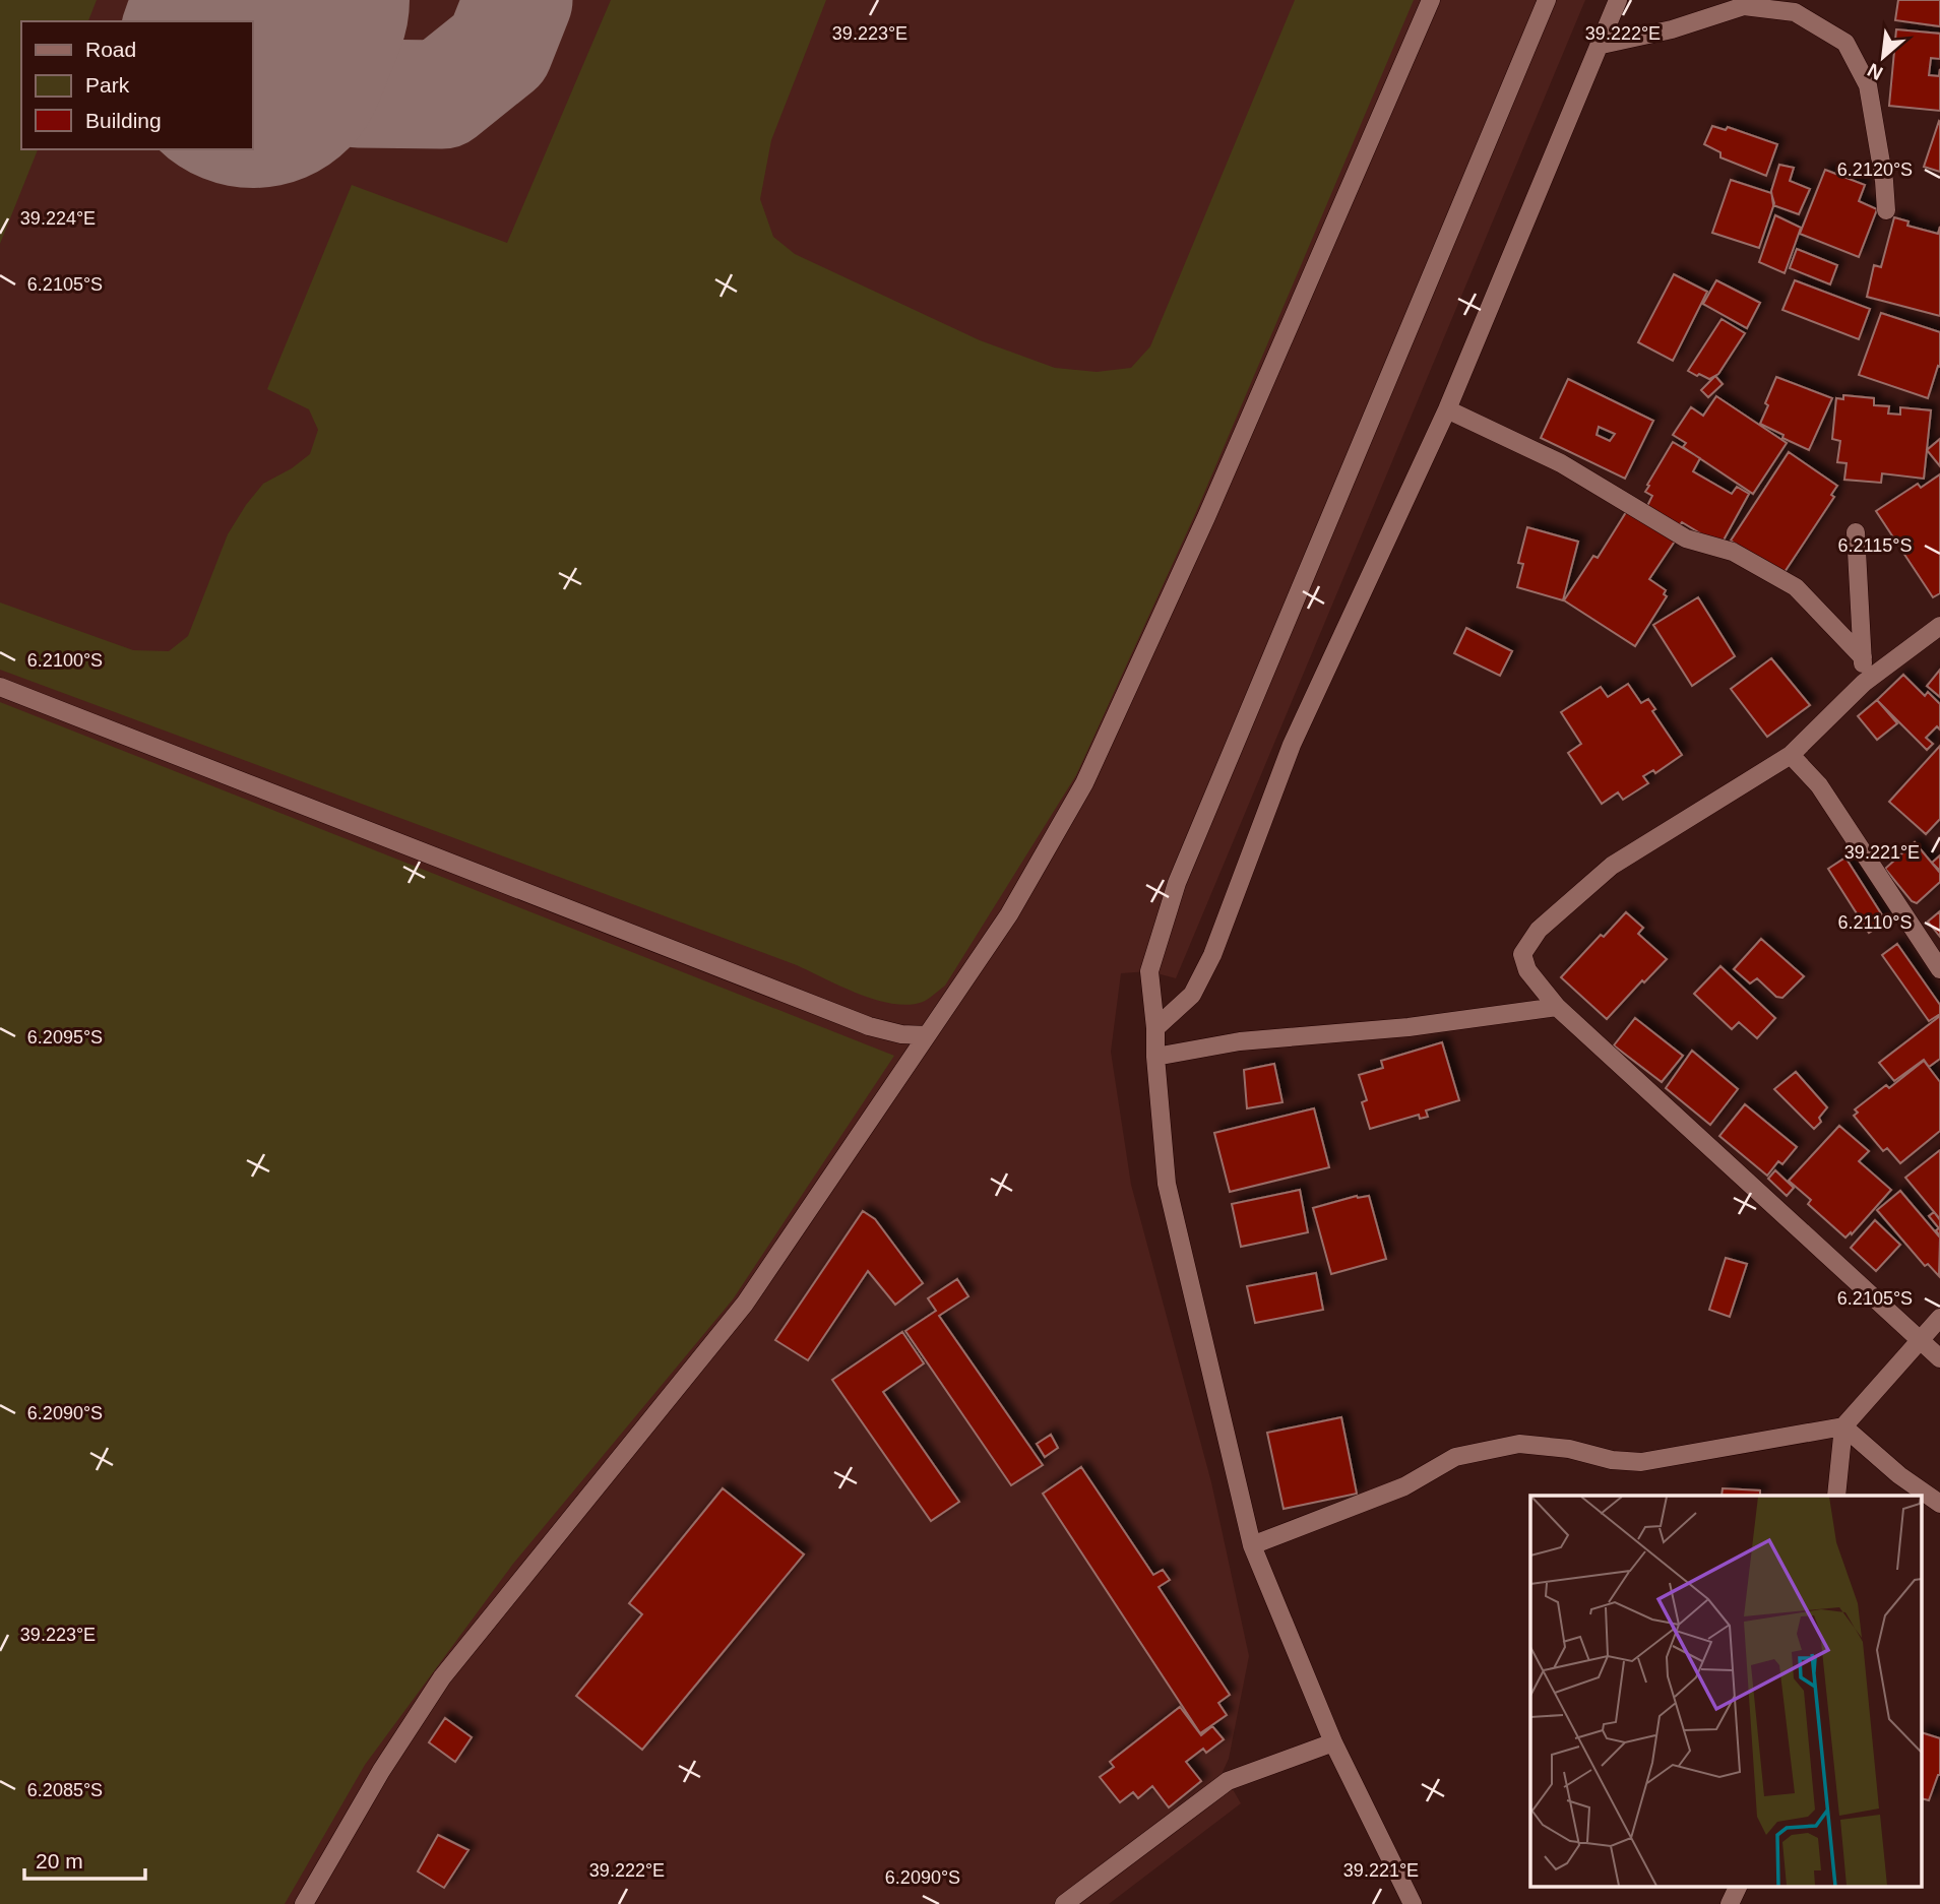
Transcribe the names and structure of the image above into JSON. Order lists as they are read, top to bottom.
{
  "legend": ["Road", "Park", "Building"],
  "scale_bar": "20 m",
  "north": "bottom left",
  "coordinates": [
    "39.223°E",
    "39.222°E",
    "6.2120°S",
    "39.224°E",
    "6.2105°S",
    "6.2115°S",
    "6.2100°S",
    "39.221°E",
    "6.2110°S",
    "6.2095°S",
    "6.2090°S",
    "6.2085°S"
  ]
}
